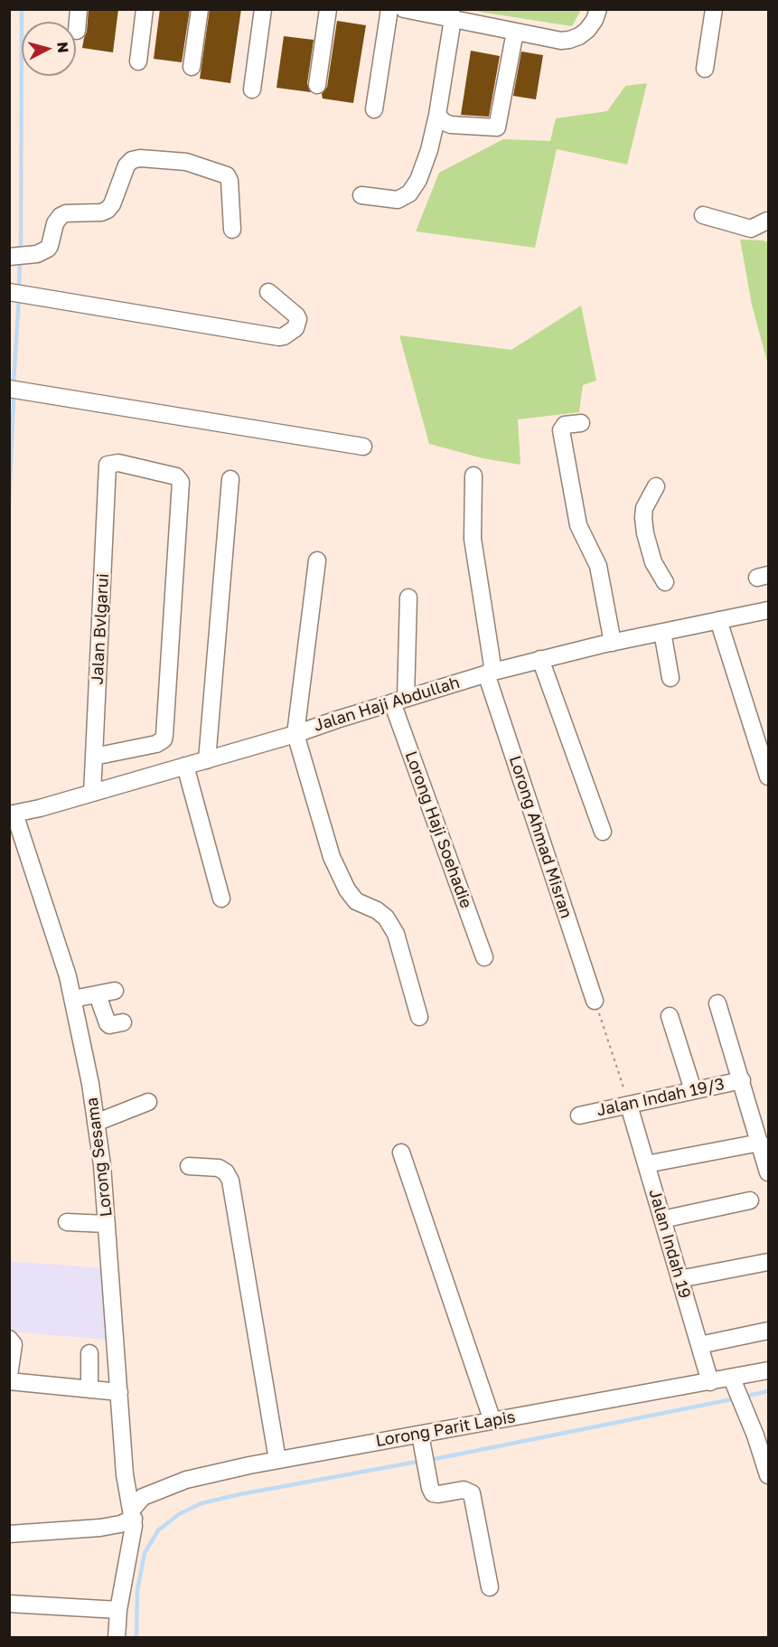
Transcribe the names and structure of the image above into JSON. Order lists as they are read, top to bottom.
{
  "streets": {
    "street": [
      "Jalan Bvlgarui",
      "Jalan Haji Abdullah",
      "Lorong Haji Soehadie",
      "Lorong Ahmad Misran",
      "Jalan Indah 19/3",
      "Lorong Sesama",
      "Jalan Indah 19",
      "Lorong Parit Lapis"
    ]
  },
  "crossings": [
    ["Jalan Bvlgarui", "Jalan Haji Abdullah"],
    ["Jalan Haji Abdullah", "Lorong Haji Soehadie"],
    ["Jalan Haji Abdullah", "Lorong Ahmad Misran"],
    ["Jalan Haji Abdullah", "Lorong Sesama"],
    ["Jalan Indah 19/3", "Jalan Indah 19"],
    ["Lorong Sesama", "Lorong Parit Lapis"],
    ["Jalan Indah 19", "Lorong Parit Lapis"]
  ],
  "north": "right"
}
